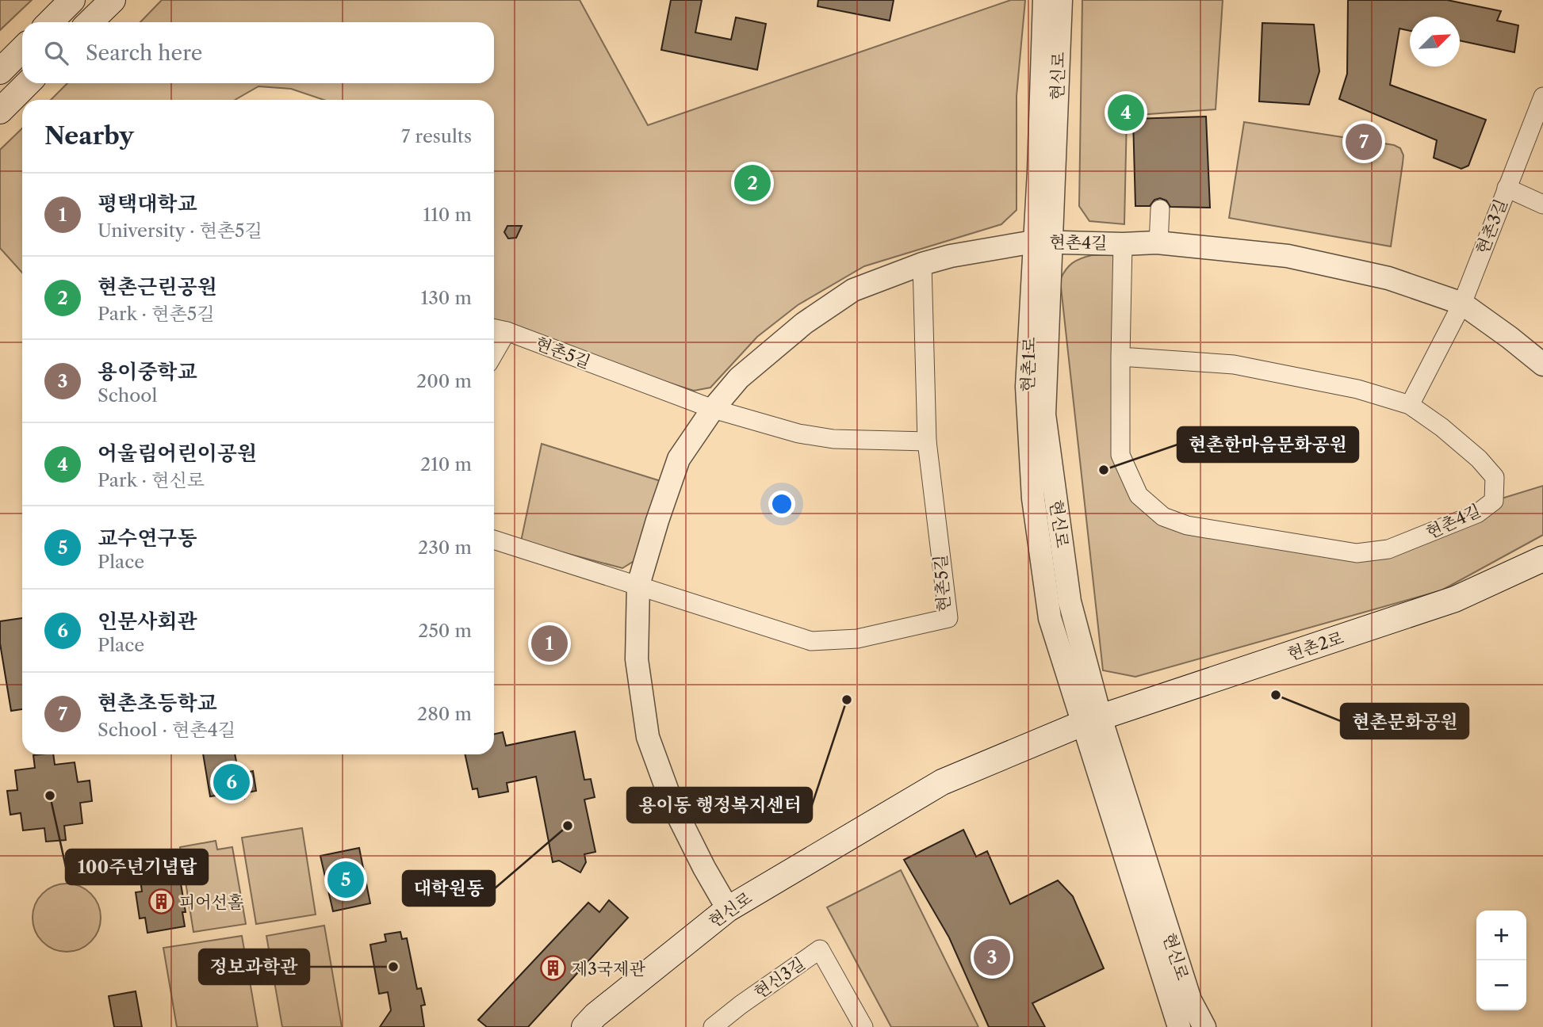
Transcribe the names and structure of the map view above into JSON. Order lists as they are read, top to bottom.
{
  "streets": {
    "main road": ["현신로", "현촌2로"],
    "street": [
      "현촌3길",
      "현촌4길",
      "현촌5길",
      "현촌1로",
      "현신3길"
    ]
  },
  "crossings": [
    ["현신로", "현촌4길"],
    ["현신로", "현촌1로"],
    ["현신로", "현촌2로"],
    ["현촌3길", "현촌4길"],
    ["현촌4길", "현촌1로"],
    ["현촌1로", "현촌2로"]
  ],
  "places": {
    "other": [
      "현촌한마음문화공원",
      "현촌문화공원",
      "용이동 행정복지센터",
      "100주년기념탑",
      "대학원동",
      "정보과학관"
    ],
    "building": ["피어선홀", "제3국제관"]
  },
  "north": "top right",
  "page": {
    "search": "Search here",
    "pins": [
      "4",
      "7",
      "2",
      "1",
      "6",
      "5",
      "3"
    ],
    "heading": ["Nearby", "7 results"],
    "list": [
      {
        "mark": "1",
        "name": "평택대학교",
        "note": "University · 현촌5길",
        "value": "110 m"
      },
      {
        "mark": "2",
        "name": "현촌근린공원",
        "note": "Park · 현촌5길",
        "value": "130 m"
      },
      {
        "mark": "3",
        "name": "용이중학교",
        "note": "School",
        "value": "200 m"
      },
      {
        "mark": "4",
        "name": "어울림어린이공원",
        "note": "Park · 현신로",
        "value": "210 m"
      },
      {
        "mark": "5",
        "name": "교수연구동",
        "note": "Place",
        "value": "230 m"
      },
      {
        "mark": "6",
        "name": "인문사회관",
        "note": "Place",
        "value": "250 m"
      },
      {
        "mark": "7",
        "name": "현촌초등학교",
        "note": "School · 현촌4길",
        "value": "280 m"
      }
    ],
    "map_buttons": ["+", "−"]
  }
}
